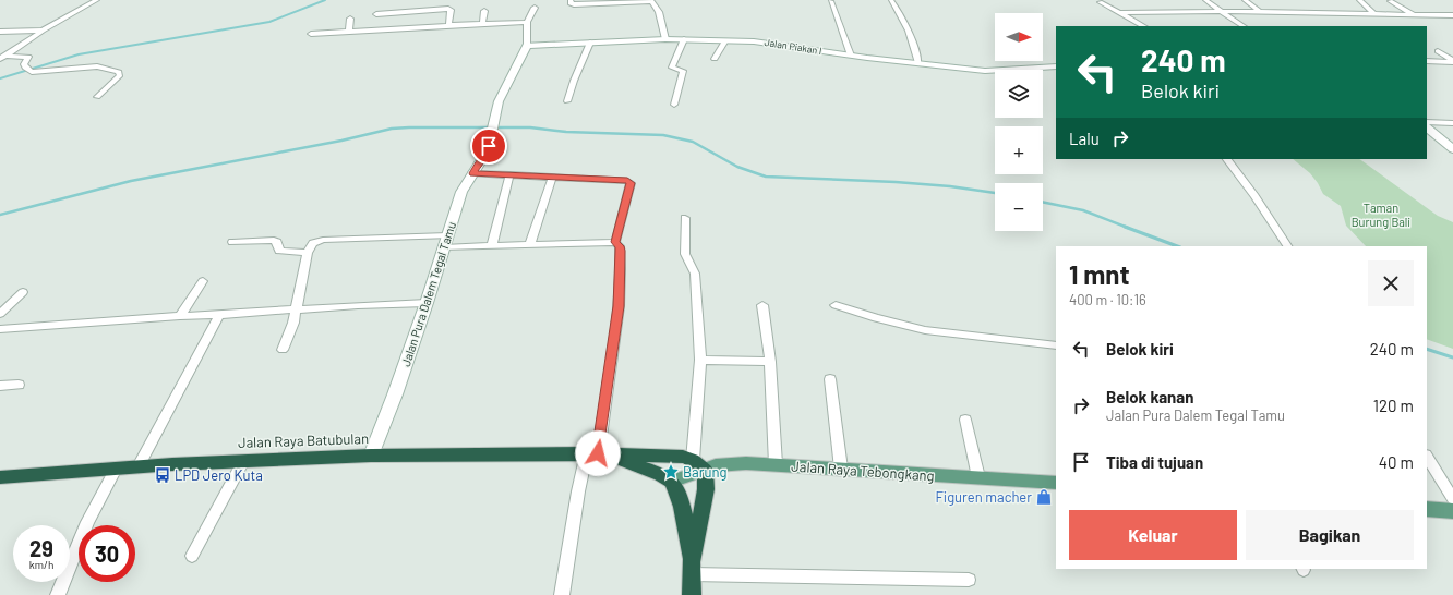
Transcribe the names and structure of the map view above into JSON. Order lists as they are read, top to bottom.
{
  "streets": {
    "highway": ["Jalan Raya Batubulan"],
    "main road": ["Jalan Raya Tebongkang"],
    "street": ["Jalan Piakan I", "Jalan Pura Dalem Tegal Tamu"]
  },
  "crossings": [
    ["Jalan Piakan I", "Jalan Pura Dalem Tegal Tamu"],
    ["Jalan Pura Dalem Tegal Tamu", "Jalan Raya Batubulan"],
    ["Jalan Raya Batubulan", "Jalan Raya Tebongkang"]
  ],
  "parks": ["Taman Burung Bali"],
  "places": {
    "place": ["Barung"],
    "bus stop": ["LPD Jero Kuta"],
    "shop": ["Figuren macher"]
  },
  "north": "right",
  "page": {
    "map_buttons": ["+", "−"],
    "turn": ["240 m", "Belok kiri"],
    "then": "Lalu",
    "heading": ["1 mnt", "400 m · 10:16"],
    "list": [
      {
        "name": "Belok kiri",
        "value": "240 m"
      },
      {
        "name": "Belok kanan",
        "note": "Jalan Pura Dalem Tegal Tamu",
        "value": "120 m"
      },
      {
        "name": "Tiba di tujuan",
        "value": "40 m"
      }
    ],
    "buttons": ["Keluar", "Bagikan"],
    "speed": "29 km/h",
    "limit": "30"
  }
}
